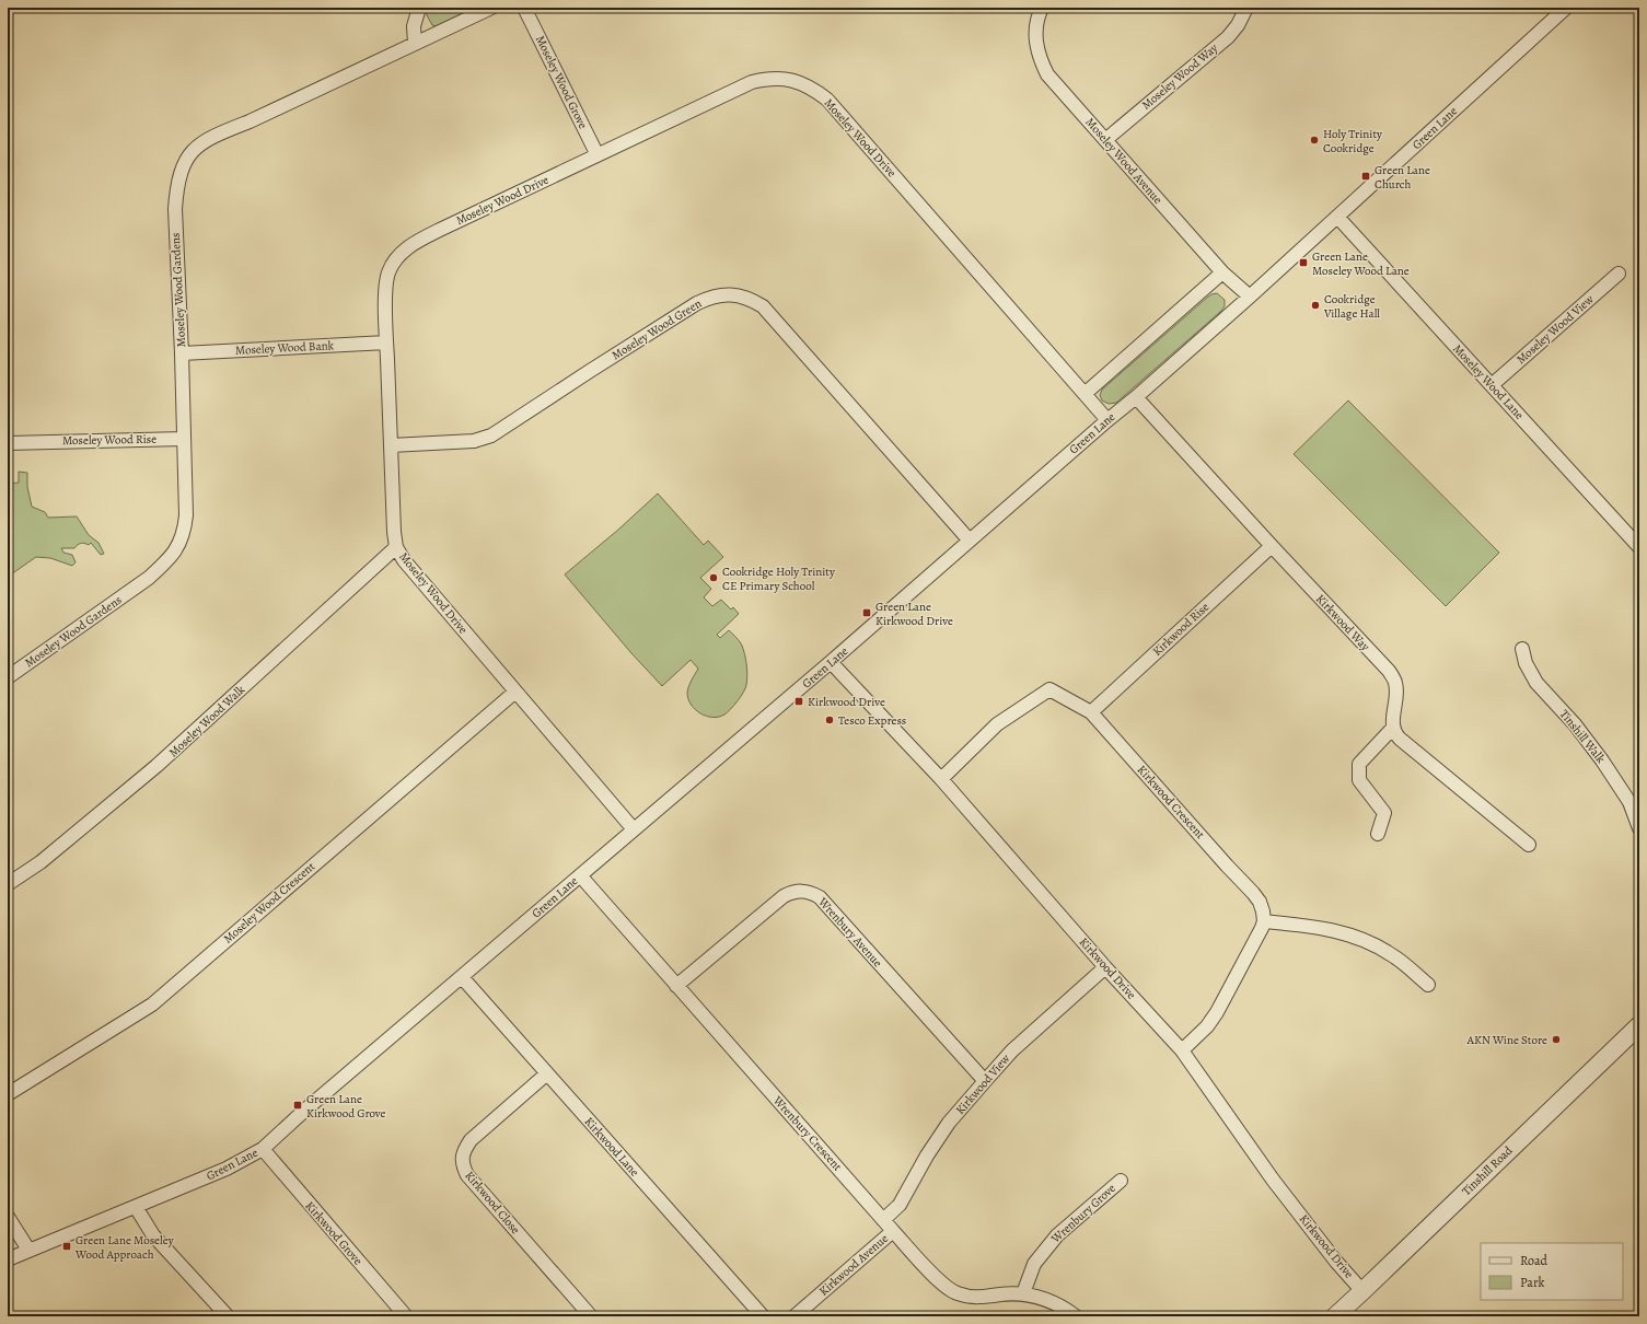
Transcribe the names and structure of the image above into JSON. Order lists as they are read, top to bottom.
{
  "streets": {
    "street": [
      "Moseley Wood Way",
      "Moseley Wood Grove",
      "Green Lane",
      "Moseley Wood Drive",
      "Moseley Wood Avenue",
      "Moseley Wood Gardens",
      "Moseley Wood Green",
      "Moseley Wood View",
      "Moseley Wood Bank",
      "Moseley Wood Lane",
      "Moseley Wood Rise",
      "Kirkwood Way",
      "Kirkwood Rise",
      "Moseley Wood Walk",
      "Tinshill Walk",
      "Kirkwood Crescent",
      "Moseley Wood Crescent",
      "Wrenbury Avenue",
      "Kirkwood Drive",
      "Kirkwood View",
      "Wrenbury Crescent",
      "Kirkwood Lane",
      "Tinshill Road",
      "Kirkwood Close",
      "Wrenbury Grove",
      "Kirkwood Grove",
      "Kirkwood Avenue"
    ]
  },
  "crossings": [
    ["Moseley Wood Way", "Moseley Wood Avenue"],
    ["Moseley Wood Grove", "Moseley Wood Drive"],
    ["Green Lane", "Moseley Wood Drive"],
    ["Green Lane", "Moseley Wood Avenue"],
    ["Green Lane", "Moseley Wood Green"],
    ["Green Lane", "Moseley Wood Lane"],
    ["Green Lane", "Kirkwood Way"],
    ["Green Lane", "Kirkwood Drive"],
    ["Green Lane", "Wrenbury Crescent"],
    ["Green Lane", "Kirkwood Lane"],
    ["Green Lane", "Kirkwood Grove"],
    ["Moseley Wood Drive", "Moseley Wood Green"],
    ["Moseley Wood Drive", "Moseley Wood Bank"],
    ["Moseley Wood Drive", "Moseley Wood Walk"],
    ["Moseley Wood Drive", "Moseley Wood Crescent"],
    ["Moseley Wood Gardens", "Moseley Wood Bank"],
    ["Moseley Wood Gardens", "Moseley Wood Rise"],
    ["Moseley Wood View", "Moseley Wood Lane"],
    ["Kirkwood Way", "Kirkwood Rise"],
    ["Kirkwood Rise", "Kirkwood Crescent"],
    ["Kirkwood Crescent", "Kirkwood Drive"],
    ["Wrenbury Avenue", "Kirkwood View"],
    ["Wrenbury Avenue", "Wrenbury Crescent"],
    ["Kirkwood Drive", "Kirkwood View"],
    ["Kirkwood Drive", "Tinshill Road"],
    ["Kirkwood View", "Wrenbury Crescent"],
    ["Wrenbury Crescent", "Wrenbury Grove"],
    ["Wrenbury Crescent", "Kirkwood Avenue"],
    ["Kirkwood Lane", "Kirkwood Close"]
  ],
  "places": {
    "other": [
      "Holy Trinity Cookridge",
      "Cookridge Village Hall",
      "Cookridge Holy Trinity CE Primary School",
      "Tesco Express",
      "AKN Wine Store"
    ],
    "transit": [
      "Green Lane Church",
      "Green Lane Moseley Wood Lane",
      "Green Lane Kirkwood Drive",
      "Kirkwood Drive",
      "Green Lane Kirkwood Grove",
      "Green Lane Moseley Wood Approach"
    ]
  },
  "legend": ["Road", "Park"]
}
